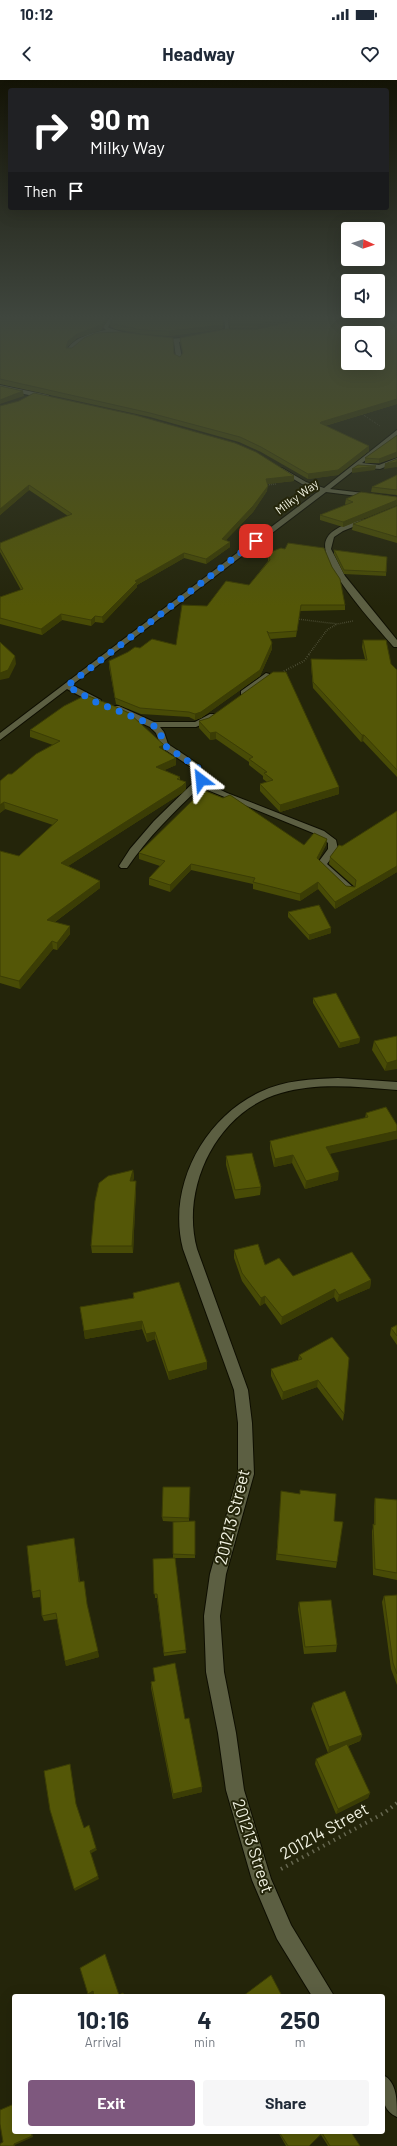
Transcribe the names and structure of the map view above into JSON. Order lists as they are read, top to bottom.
{
  "streets": {
    "street": ["Milky Way", "201213 Street"],
    "path": ["201214 Street"]
  },
  "crossings": [
    ["201213 Street", "201214 Street"]
  ],
  "north": "right",
  "page": {
    "status": "10:12",
    "header": "Headway",
    "turn": ["90 m", "Milky Way"],
    "then": "Then",
    "eta": [
      "10:16",
      "Arrival",
      "4",
      "min",
      "250",
      "m"
    ],
    "buttons": ["Exit", "Share"]
  }
}
